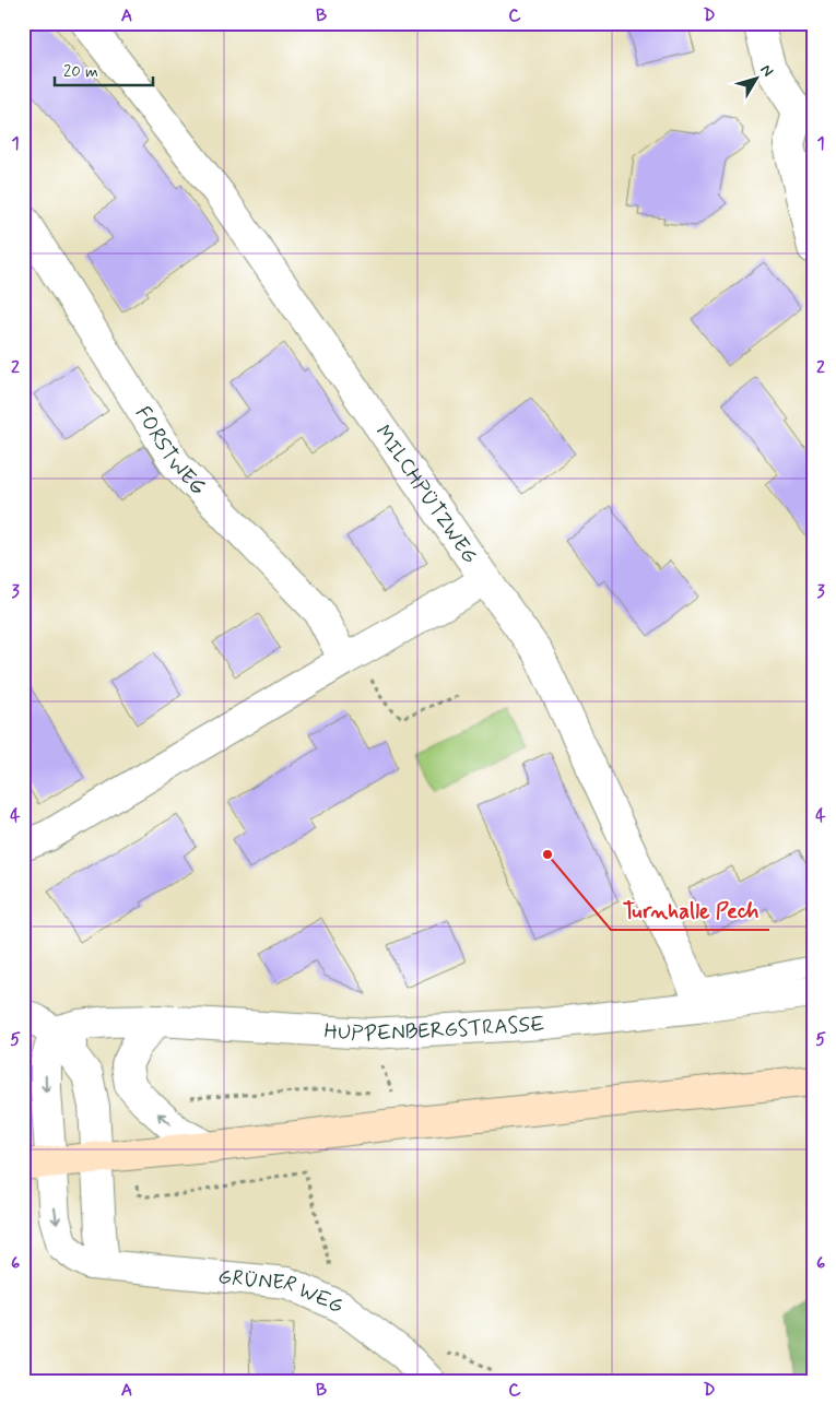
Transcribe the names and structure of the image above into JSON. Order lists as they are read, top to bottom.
{
  "streets": {
    "street": [
      "FORSTWEG",
      "MILCHPÜTZWEG",
      "HUPPENBERGSTRASSE",
      "GRÜNER WEG"
    ]
  },
  "crossings": [
    ["MILCHPÜTZWEG", "HUPPENBERGSTRASSE"],
    ["HUPPENBERGSTRASSE", "GRÜNER WEG"]
  ],
  "places": ["Turnhalle Pech"],
  "scale_bar": "20 m",
  "north": "top right",
  "grid": {
    "columns": [
      "A",
      "B",
      "C",
      "D"
    ],
    "rows": [
      "1",
      "2",
      "3",
      "4",
      "5",
      "6"
    ]
  }
}
